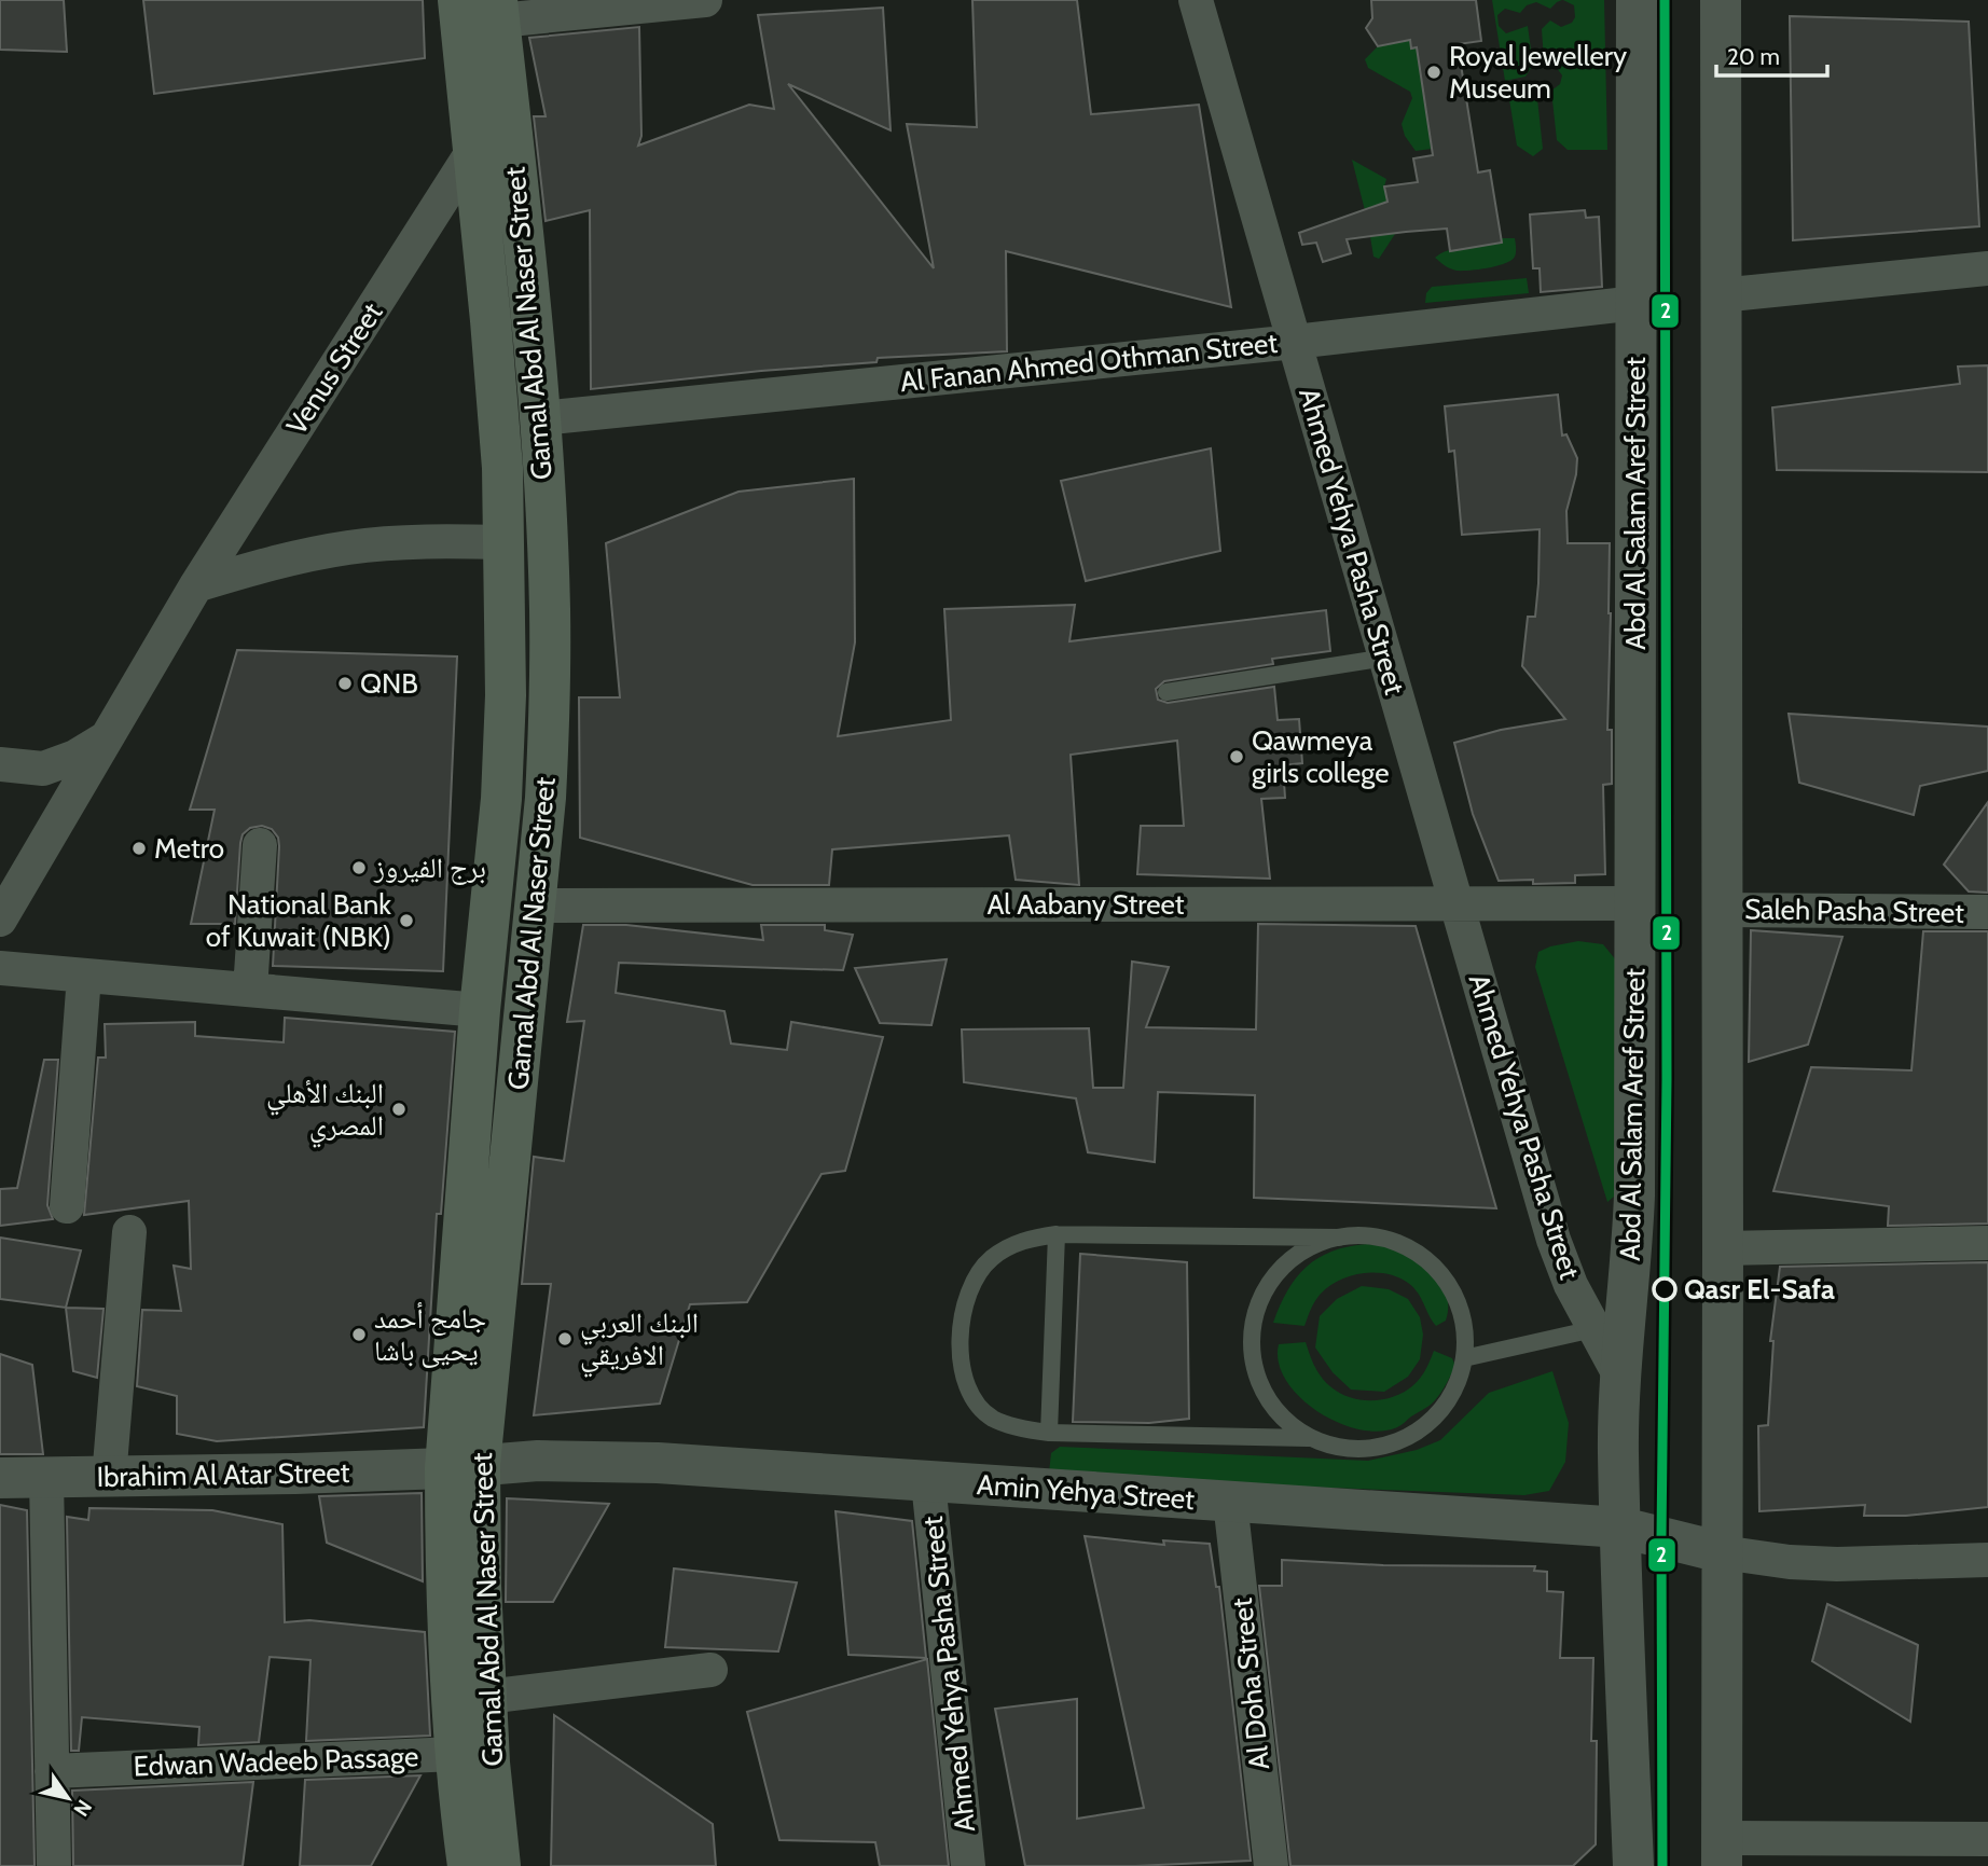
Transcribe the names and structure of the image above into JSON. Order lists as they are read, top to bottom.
{
  "streets": {
    "main road": ["Gamal Abd Al Naser Street"],
    "street": [
      "Al Fanan Ahmed Othman Street",
      "Venus Street",
      "Abd Al Salam Aref Street",
      "Ahmed Yehya Pasha Street",
      "Al Aabany Street",
      "Saleh Pasha Street",
      "Ibrahim Al Atar Street",
      "Amin Yehya Street",
      "Al Doha Street",
      "Edwan Wadeeb Passage"
    ]
  },
  "crossings": [
    ["Gamal Abd Al Naser Street", "Al Fanan Ahmed Othman Street"],
    ["Gamal Abd Al Naser Street", "Venus Street"],
    ["Gamal Abd Al Naser Street", "Al Aabany Street"],
    ["Gamal Abd Al Naser Street", "Ibrahim Al Atar Street"],
    ["Gamal Abd Al Naser Street", "Amin Yehya Street"],
    ["Gamal Abd Al Naser Street", "Edwan Wadeeb Passage"],
    ["Al Fanan Ahmed Othman Street", "Abd Al Salam Aref Street"],
    ["Al Fanan Ahmed Othman Street", "Ahmed Yehya Pasha Street"],
    ["Abd Al Salam Aref Street", "Ahmed Yehya Pasha Street"],
    ["Abd Al Salam Aref Street", "Al Aabany Street"],
    ["Abd Al Salam Aref Street", "Amin Yehya Street"],
    ["Ahmed Yehya Pasha Street", "Al Aabany Street"],
    ["Ahmed Yehya Pasha Street", "Amin Yehya Street"],
    ["Ibrahim Al Atar Street", "Amin Yehya Street"],
    ["Amin Yehya Street", "Al Doha Street"]
  ],
  "places": [
    "Royal Jewellery Museum",
    "QNB",
    "Qawmeya girls college",
    "Metro",
    "برج الفيروز",
    "National Bank of Kuwait (NBK)",
    "البنك الأهلي المصري",
    "Qasr El-Safa",
    "جامح أحمد يحيى باشا",
    "البنك العربي الافريقي"
  ],
  "lines": ["transit line 2"],
  "scale_bar": "20 m",
  "north": "bottom right"
}
